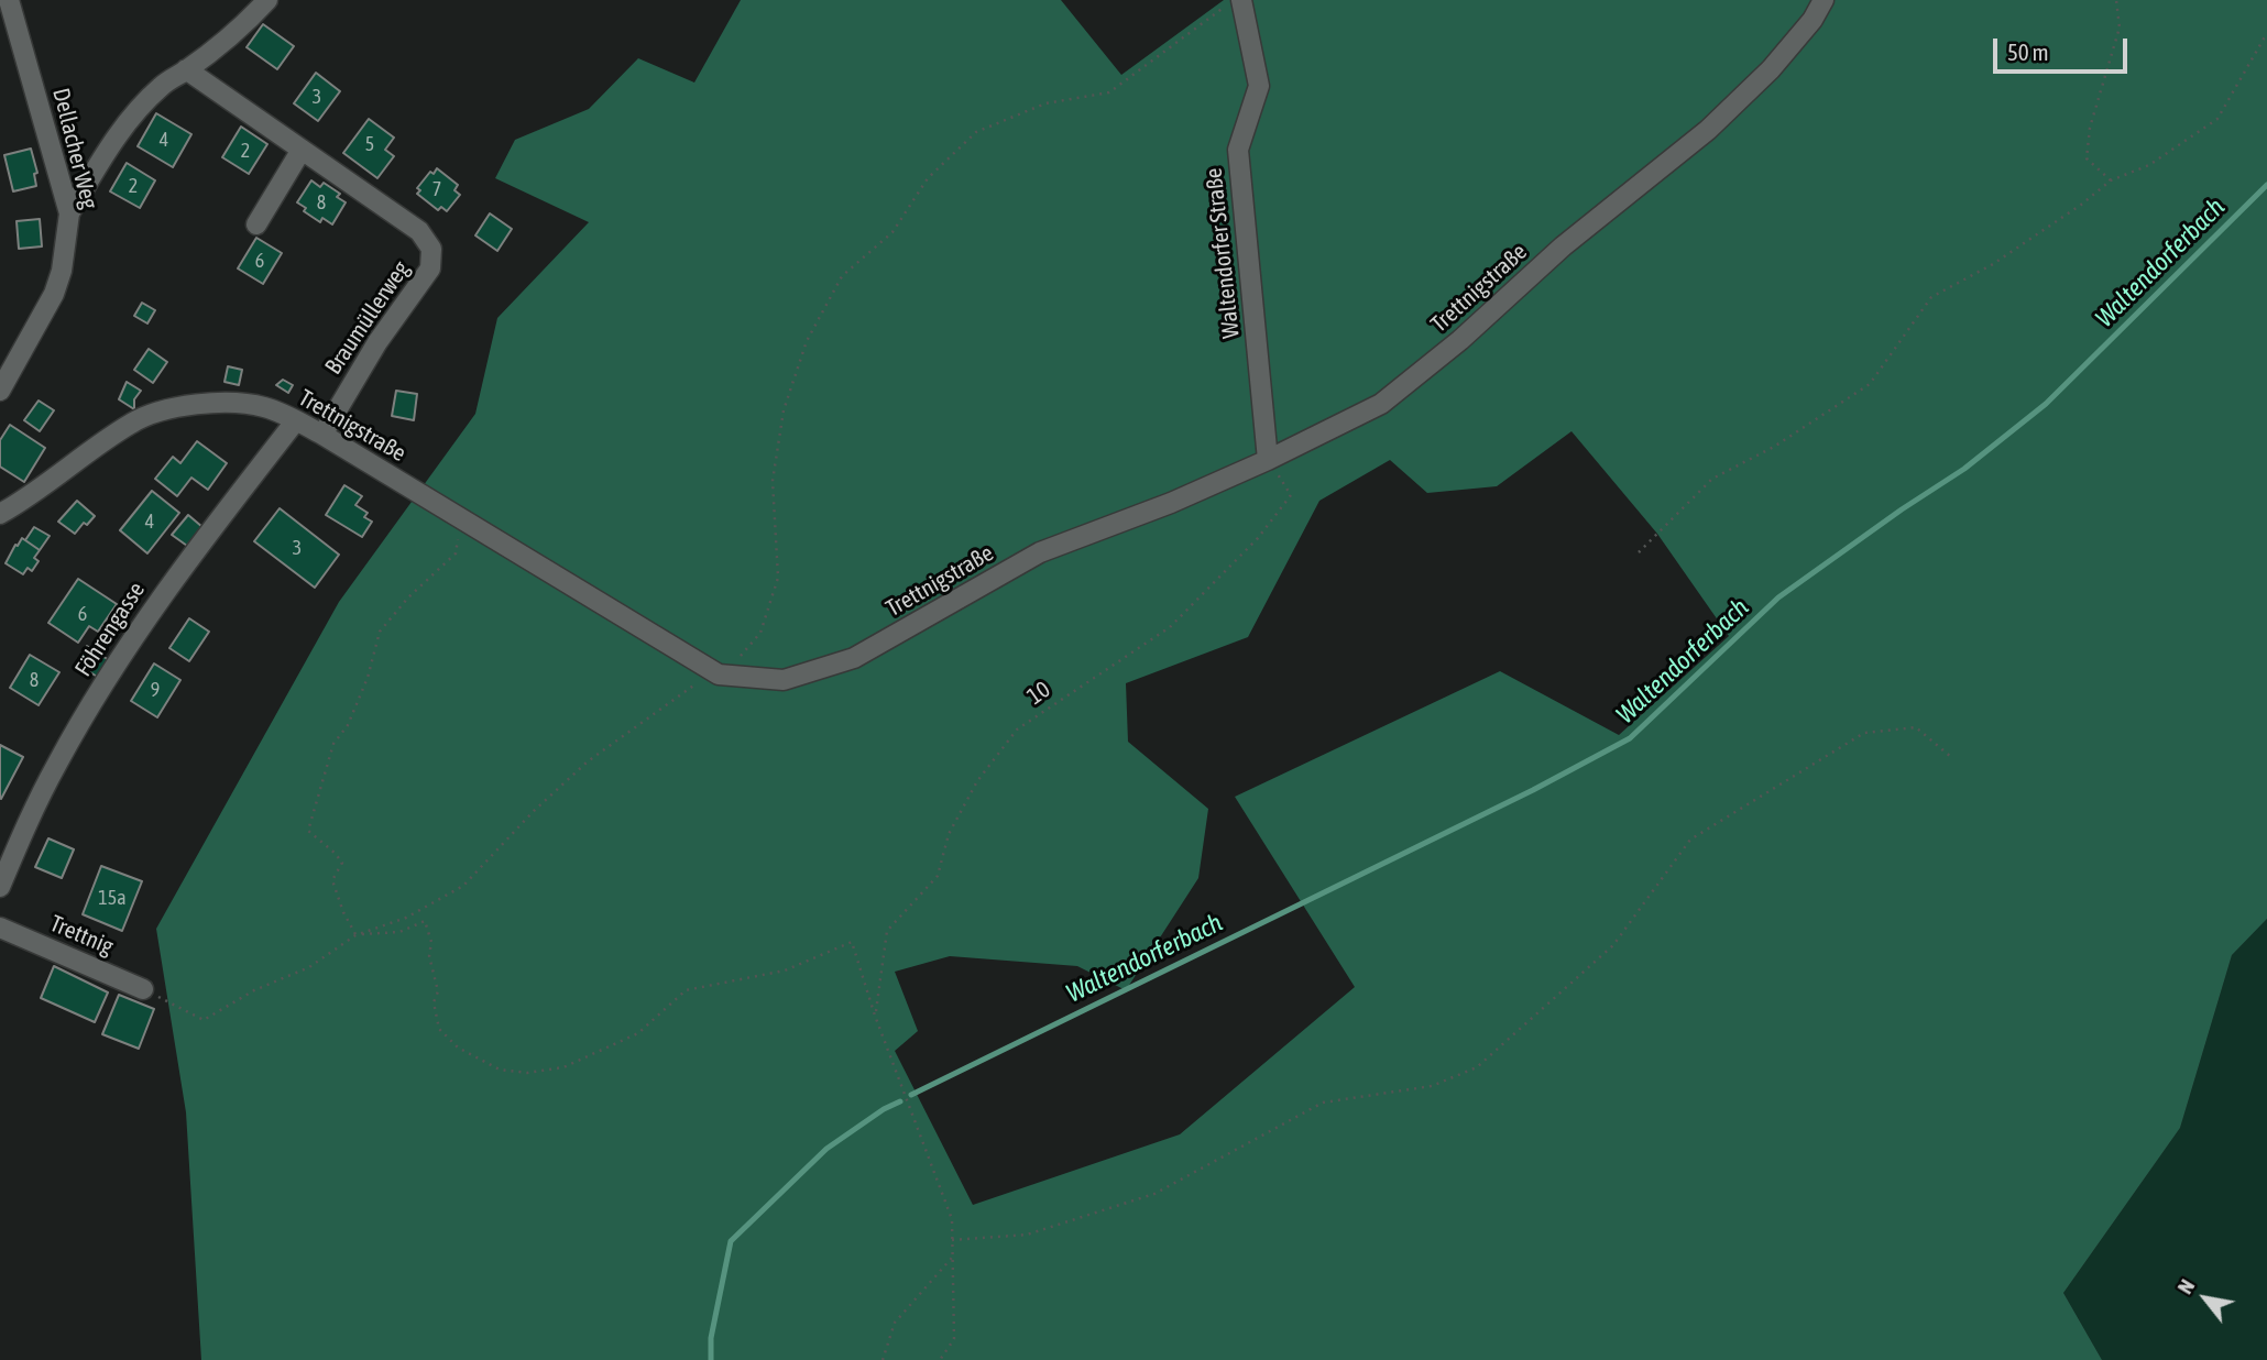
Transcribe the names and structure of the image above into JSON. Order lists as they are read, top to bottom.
{
  "streets": {
    "street": [
      "Dellacher Weg",
      "Waltendorfer Straße",
      "Trettnigstraße",
      "Braumüllerweg",
      "Föhrengasse",
      "Trettnig"
    ],
    "path": ["10"]
  },
  "crossings": [
    ["Waltendorfer Straße", "Trettnigstraße"],
    ["Waltendorfer Straße", "10"],
    ["Trettnigstraße", "Braumüllerweg"],
    ["Trettnigstraße", "Föhrengasse"],
    ["Trettnigstraße", "10"]
  ],
  "water": ["Waltendorferbach"],
  "house_numbers": [
    "3",
    "4",
    "5",
    "2",
    "2",
    "7",
    "8",
    "6",
    "4",
    "3",
    "6",
    "8",
    "9",
    "15a"
  ],
  "scale_bar": "50 m",
  "north": "top left"
}
